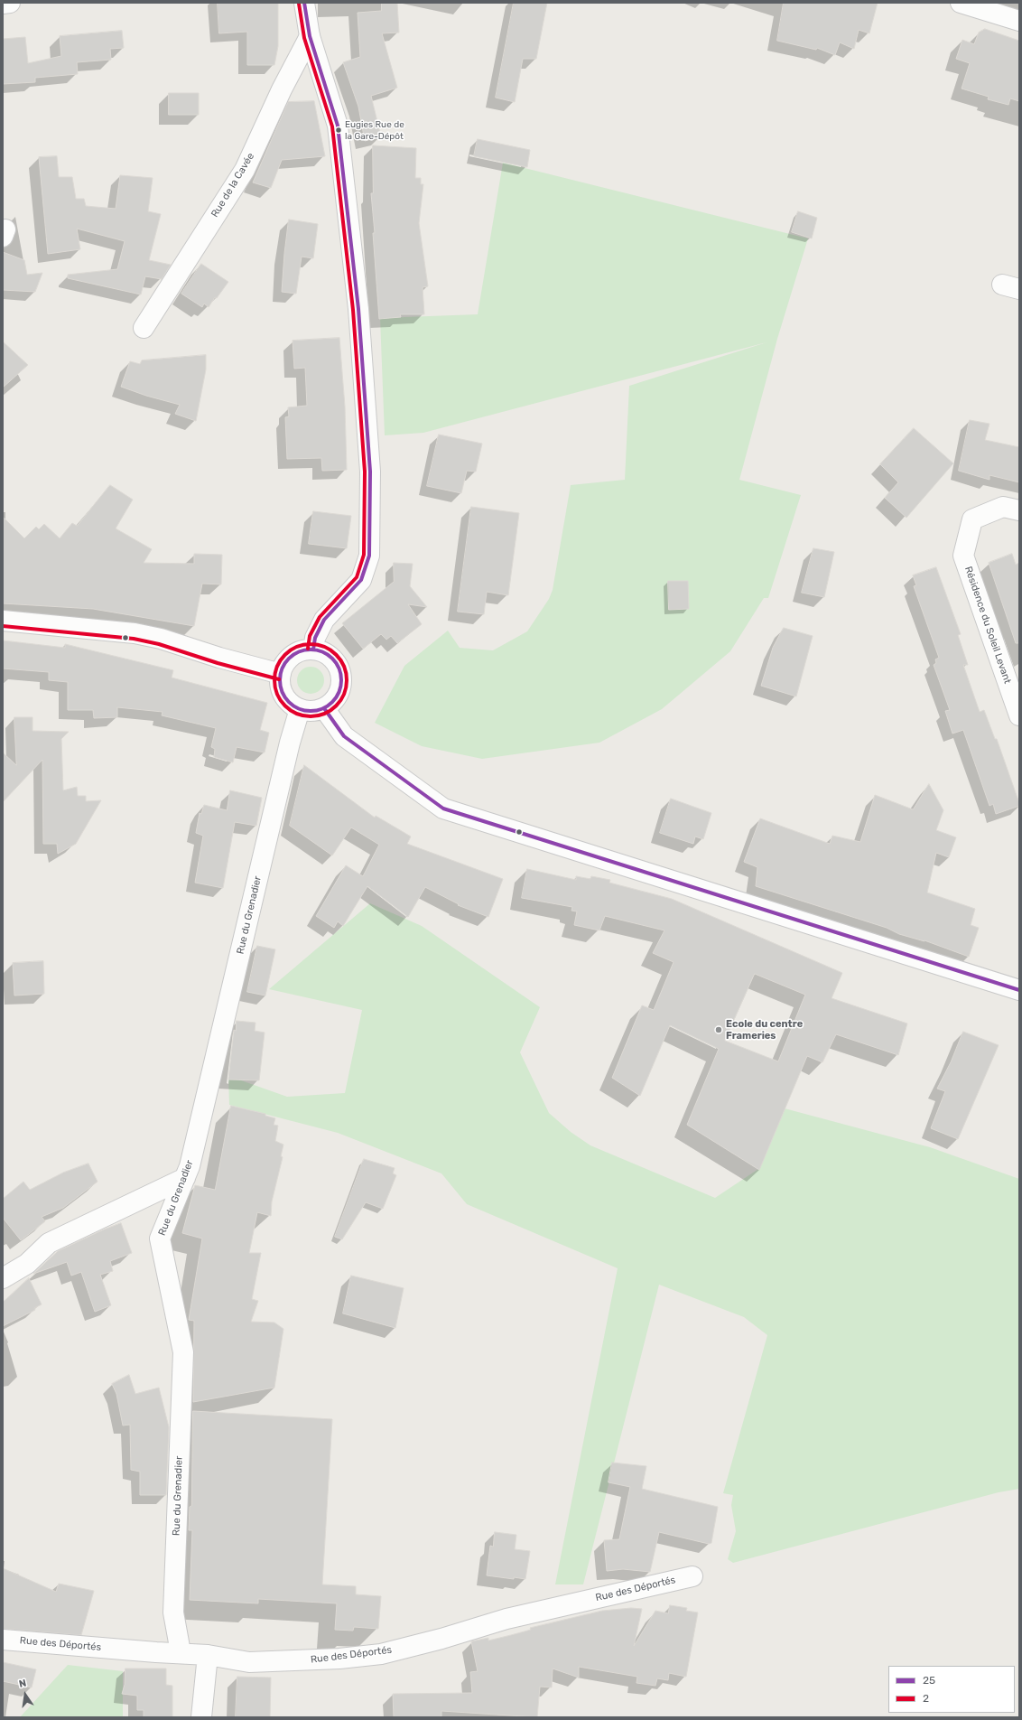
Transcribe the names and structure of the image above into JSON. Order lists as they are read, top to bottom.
{
  "streets": {
    "street": [
      "Rue de la Cavée",
      "Résidence du Soleil Levant",
      "Rue du Grenadier",
      "Rue des Déportés"
    ]
  },
  "crossings": [
    ["Rue du Grenadier", "Rue des Déportés"]
  ],
  "places": ["Eugies Rue de la Gare-Dépôt", "Ecole du centre Frameries"],
  "lines": ["transit line 25", "transit line 2"],
  "legend": ["25", "2"],
  "north": "top"
}
